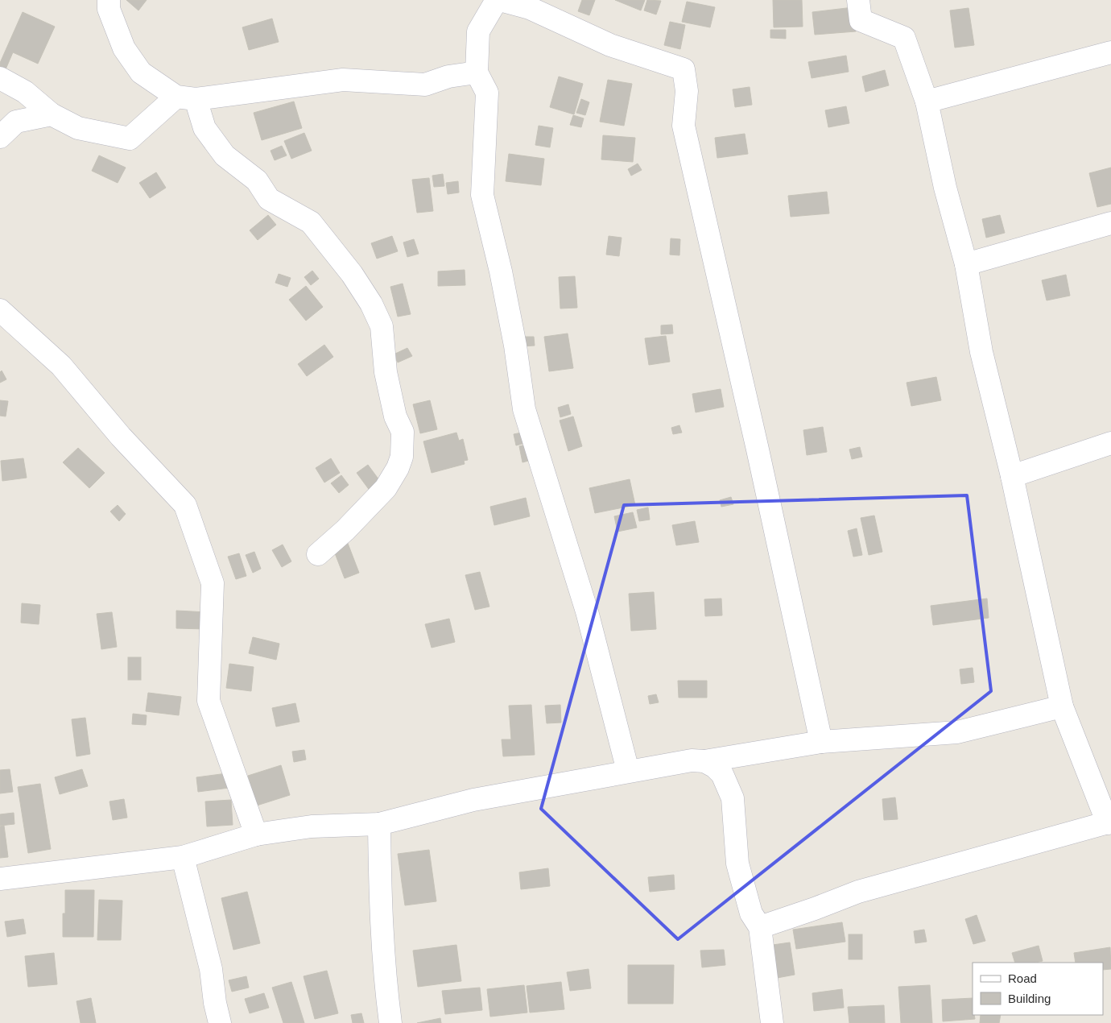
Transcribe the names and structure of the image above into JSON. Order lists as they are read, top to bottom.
{
  "legend": ["Road", "Building"]
}
